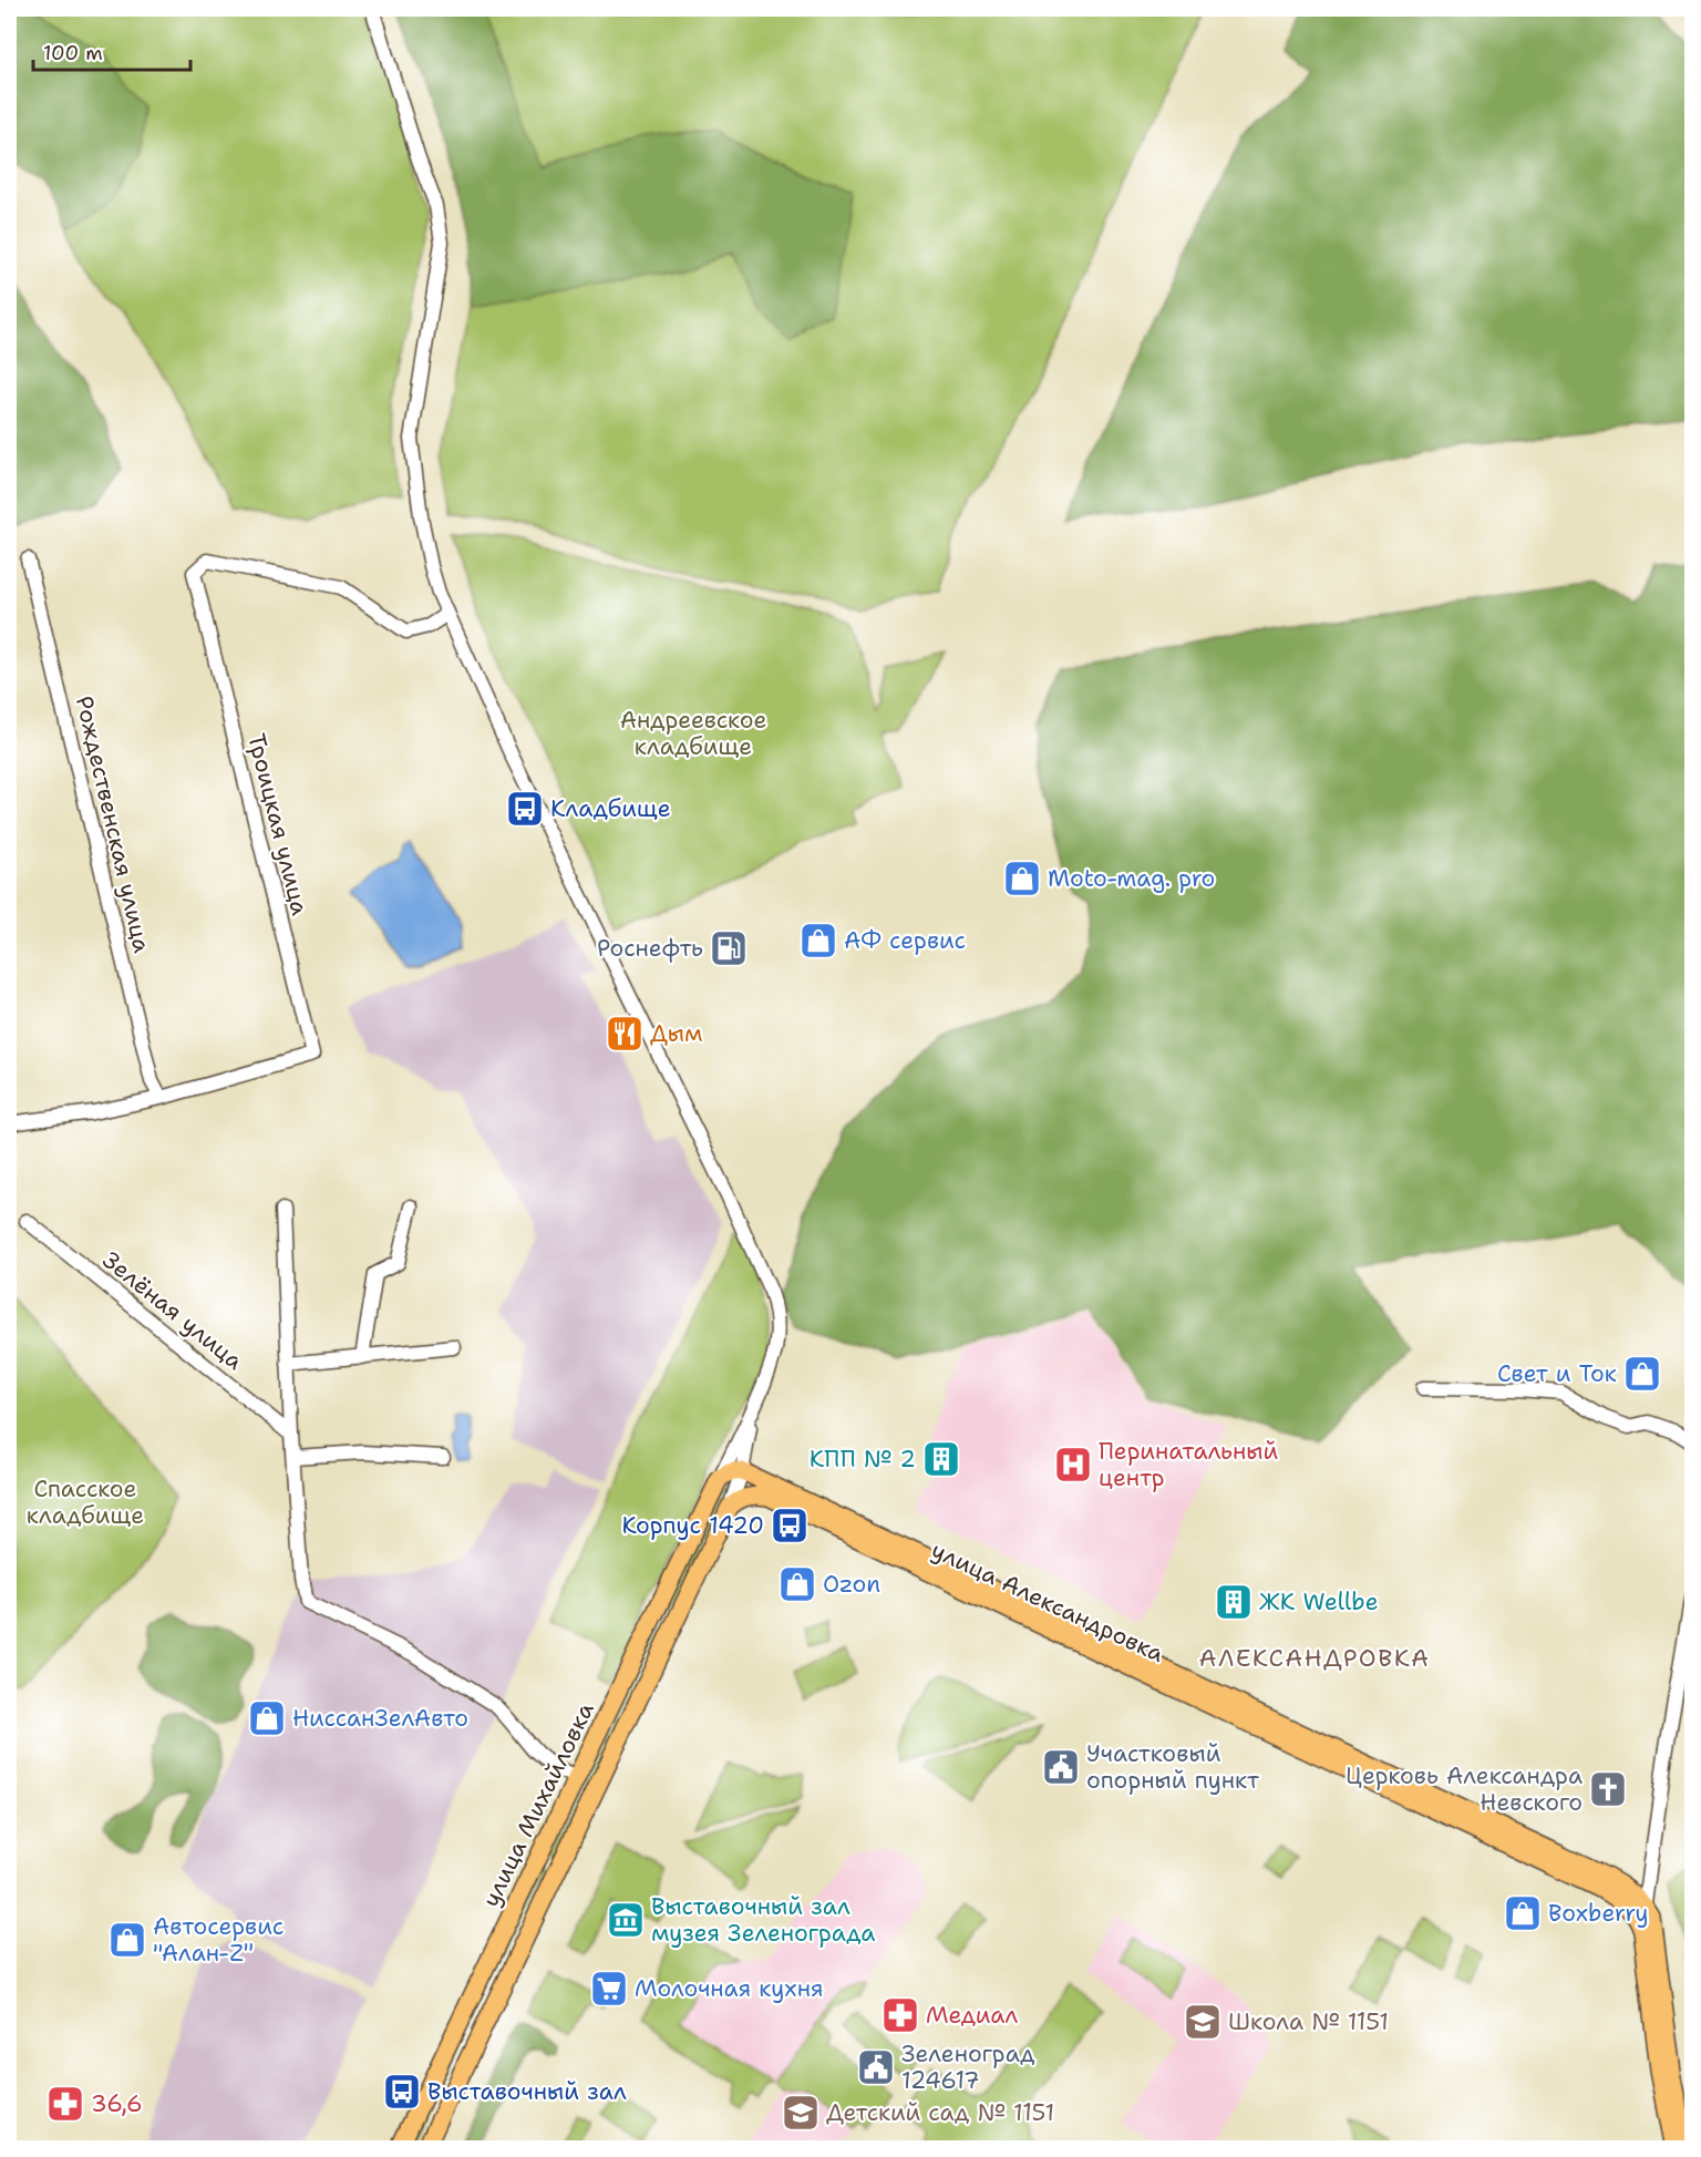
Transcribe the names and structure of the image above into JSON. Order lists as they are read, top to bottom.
{
  "streets": {
    "main road": ["улица Александровка", "улица Михайловка"],
    "street": ["Рождественская улица", "Троицкая улица", "Зелёная улица"]
  },
  "crossings": [
    ["Рождественская улица", "Троицкая улица"],
    ["улица Александровка", "улица Михайловка"]
  ],
  "districts": ["АЛЕКСАНДРОВКА"],
  "parks": ["Андреевское кладбище", "Спасское кладбище"],
  "places": {
    "bus stop": ["Кладбище", "Корпус 1420", "Выставочный зал"],
    "shop": [
      "Moto-mag. pro",
      "АФ сервис",
      "Свет и Ток",
      "Ozon",
      "НиссанЗелАвто",
      "Boxberry",
      "Автосервис \"Алан-Z\""
    ],
    "fuel station": ["Роснефть"],
    "restaurant": ["Дым"],
    "building": ["КПП № 2", "ЖК Wellbe"],
    "hospital": ["Перинатальный центр"],
    "public building": ["Участковый опорный пункт", "Зеленоград 124617"],
    "church": ["Церковь Александра Невского"],
    "museum": ["Выставочный зал музея Зеленограда"],
    "supermarket": ["Молочная кухня"],
    "pharmacy": ["Медиал", "36,6"],
    "school or university": ["Школа № 1151", "Детский сад № 1151"]
  },
  "scale_bar": "100 m"
}
